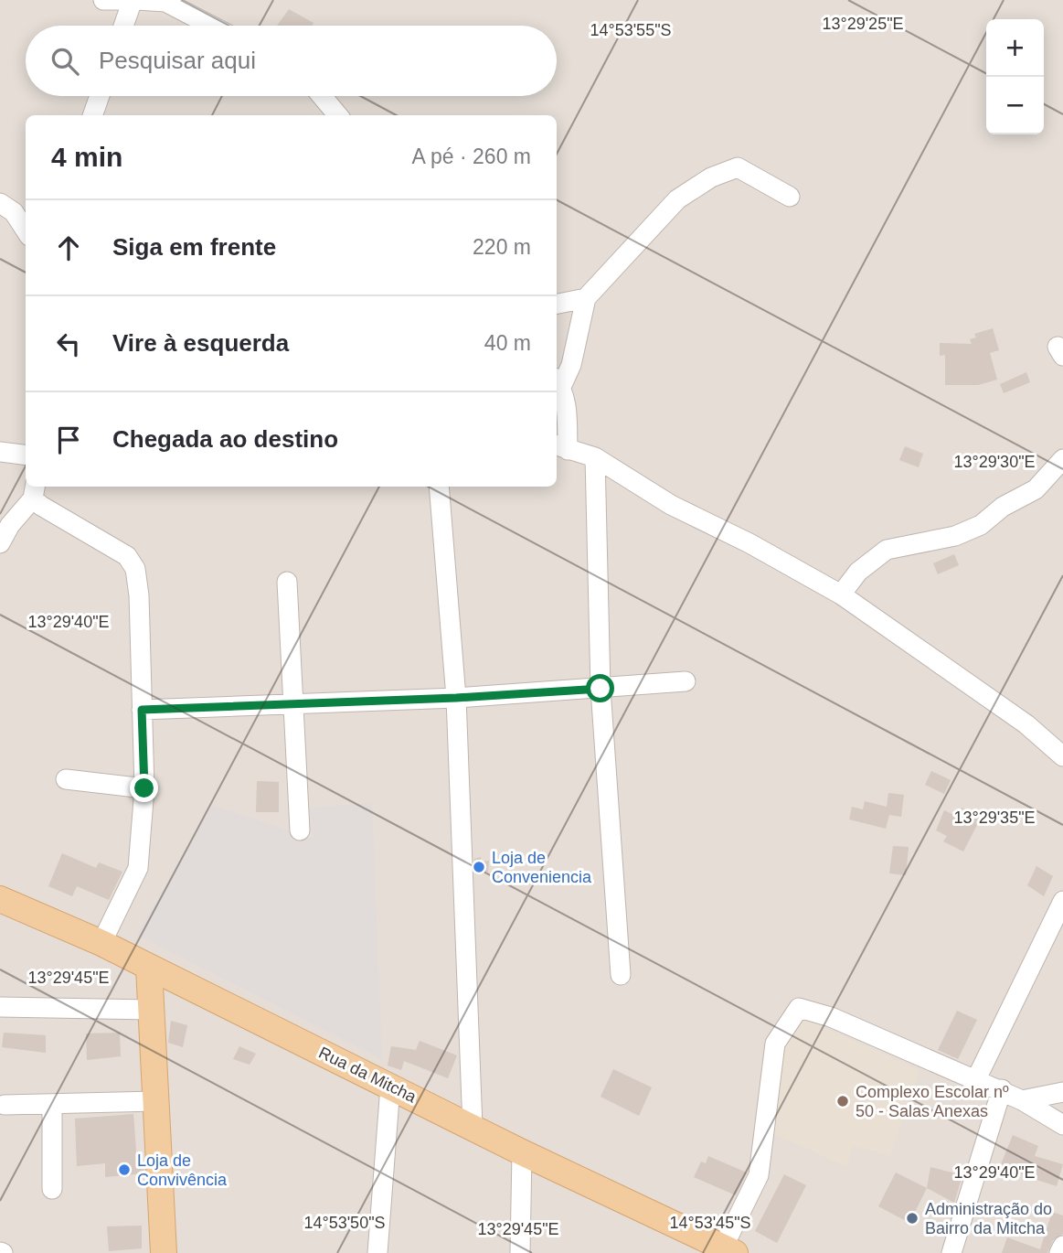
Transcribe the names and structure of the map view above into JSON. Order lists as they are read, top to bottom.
{
  "streets": {
    "main road": ["Rua da Mitcha"]
  },
  "places": [
    "Loja de Conveniencia",
    "Complexo Escolar nº 50 - Salas Anexas",
    "Loja de Convivência",
    "Administração do Bairro da Mitcha"
  ],
  "page": {
    "map_buttons": ["+", "−"],
    "search": "Pesquisar aqui",
    "heading": ["4 min", "A pé · 260 m"],
    "list": [
      ["Siga em frente", "220 m"],
      ["Vire à esquerda", "40 m"],
      "Chegada ao destino"
    ]
  },
  "coordinates": [
    "13°29'25\"E",
    "14°53'55\"S",
    "13°29'30\"E",
    "13°29'40\"E",
    "13°29'35\"E",
    "13°29'45\"E",
    "14°53'50\"S",
    "14°53'45\"S"
  ]
}
